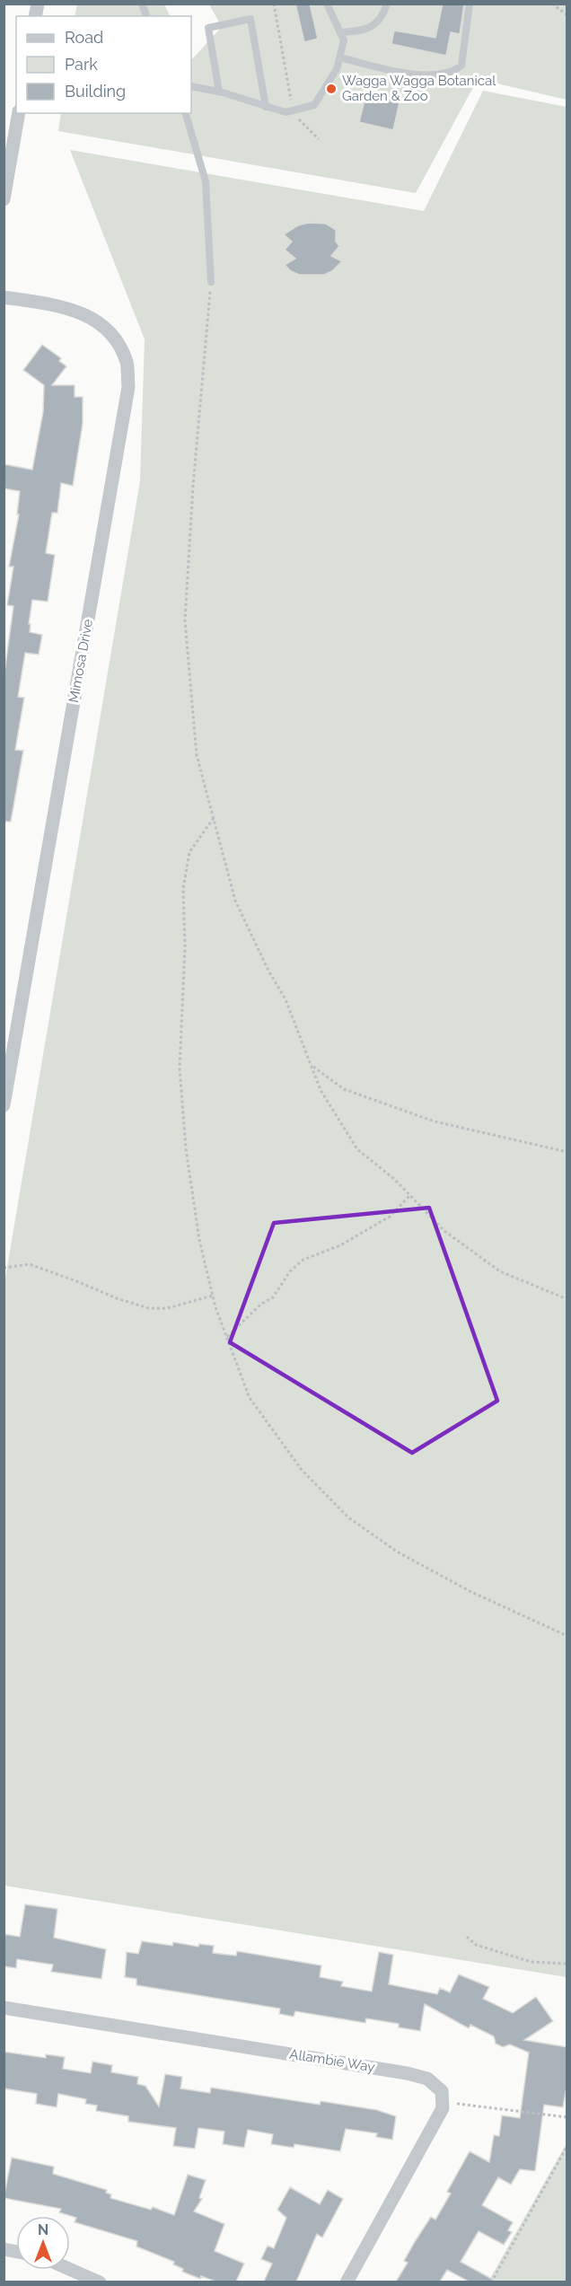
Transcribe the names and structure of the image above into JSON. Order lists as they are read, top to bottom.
{
  "streets": {
    "street": ["Mimosa Drive", "Allambie Way"]
  },
  "places": ["Wagga Wagga Botanical Garden & Zoo"],
  "legend": ["Road", "Park", "Building"],
  "north": "top"
}
